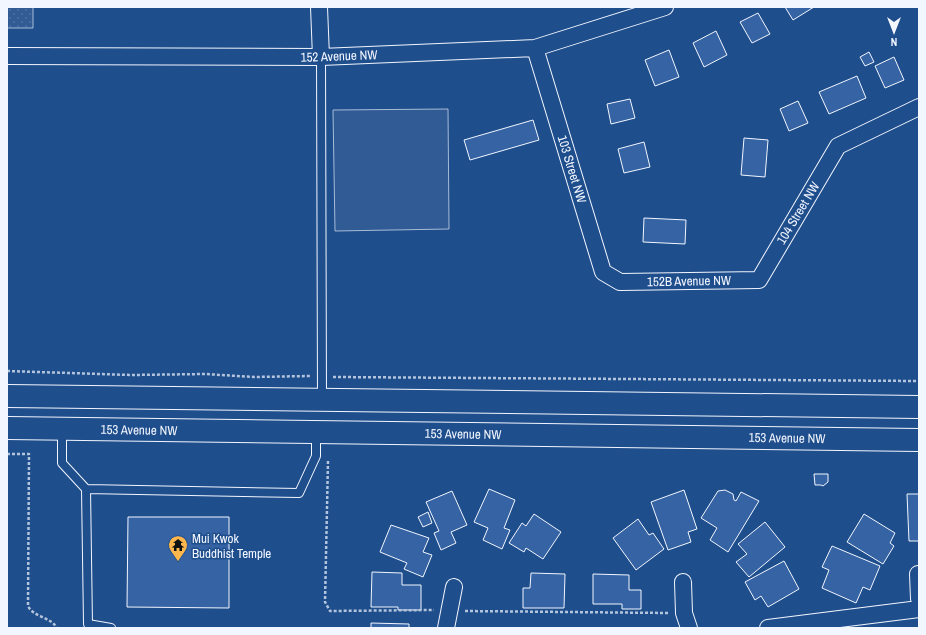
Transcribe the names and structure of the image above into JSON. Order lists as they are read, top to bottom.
{
  "streets": {
    "main road": ["153 Avenue NW"],
    "street": [
      "152 Avenue NW",
      "103 Street NW",
      "104 Street NW",
      "152B Avenue NW"
    ]
  },
  "crossings": [
    ["152 Avenue NW", "103 Street NW"],
    ["103 Street NW", "152B Avenue NW"],
    ["104 Street NW", "152B Avenue NW"]
  ],
  "places": {
    "temple": ["Mui Kwok Buddhist Temple"]
  },
  "north": "bottom"
}
